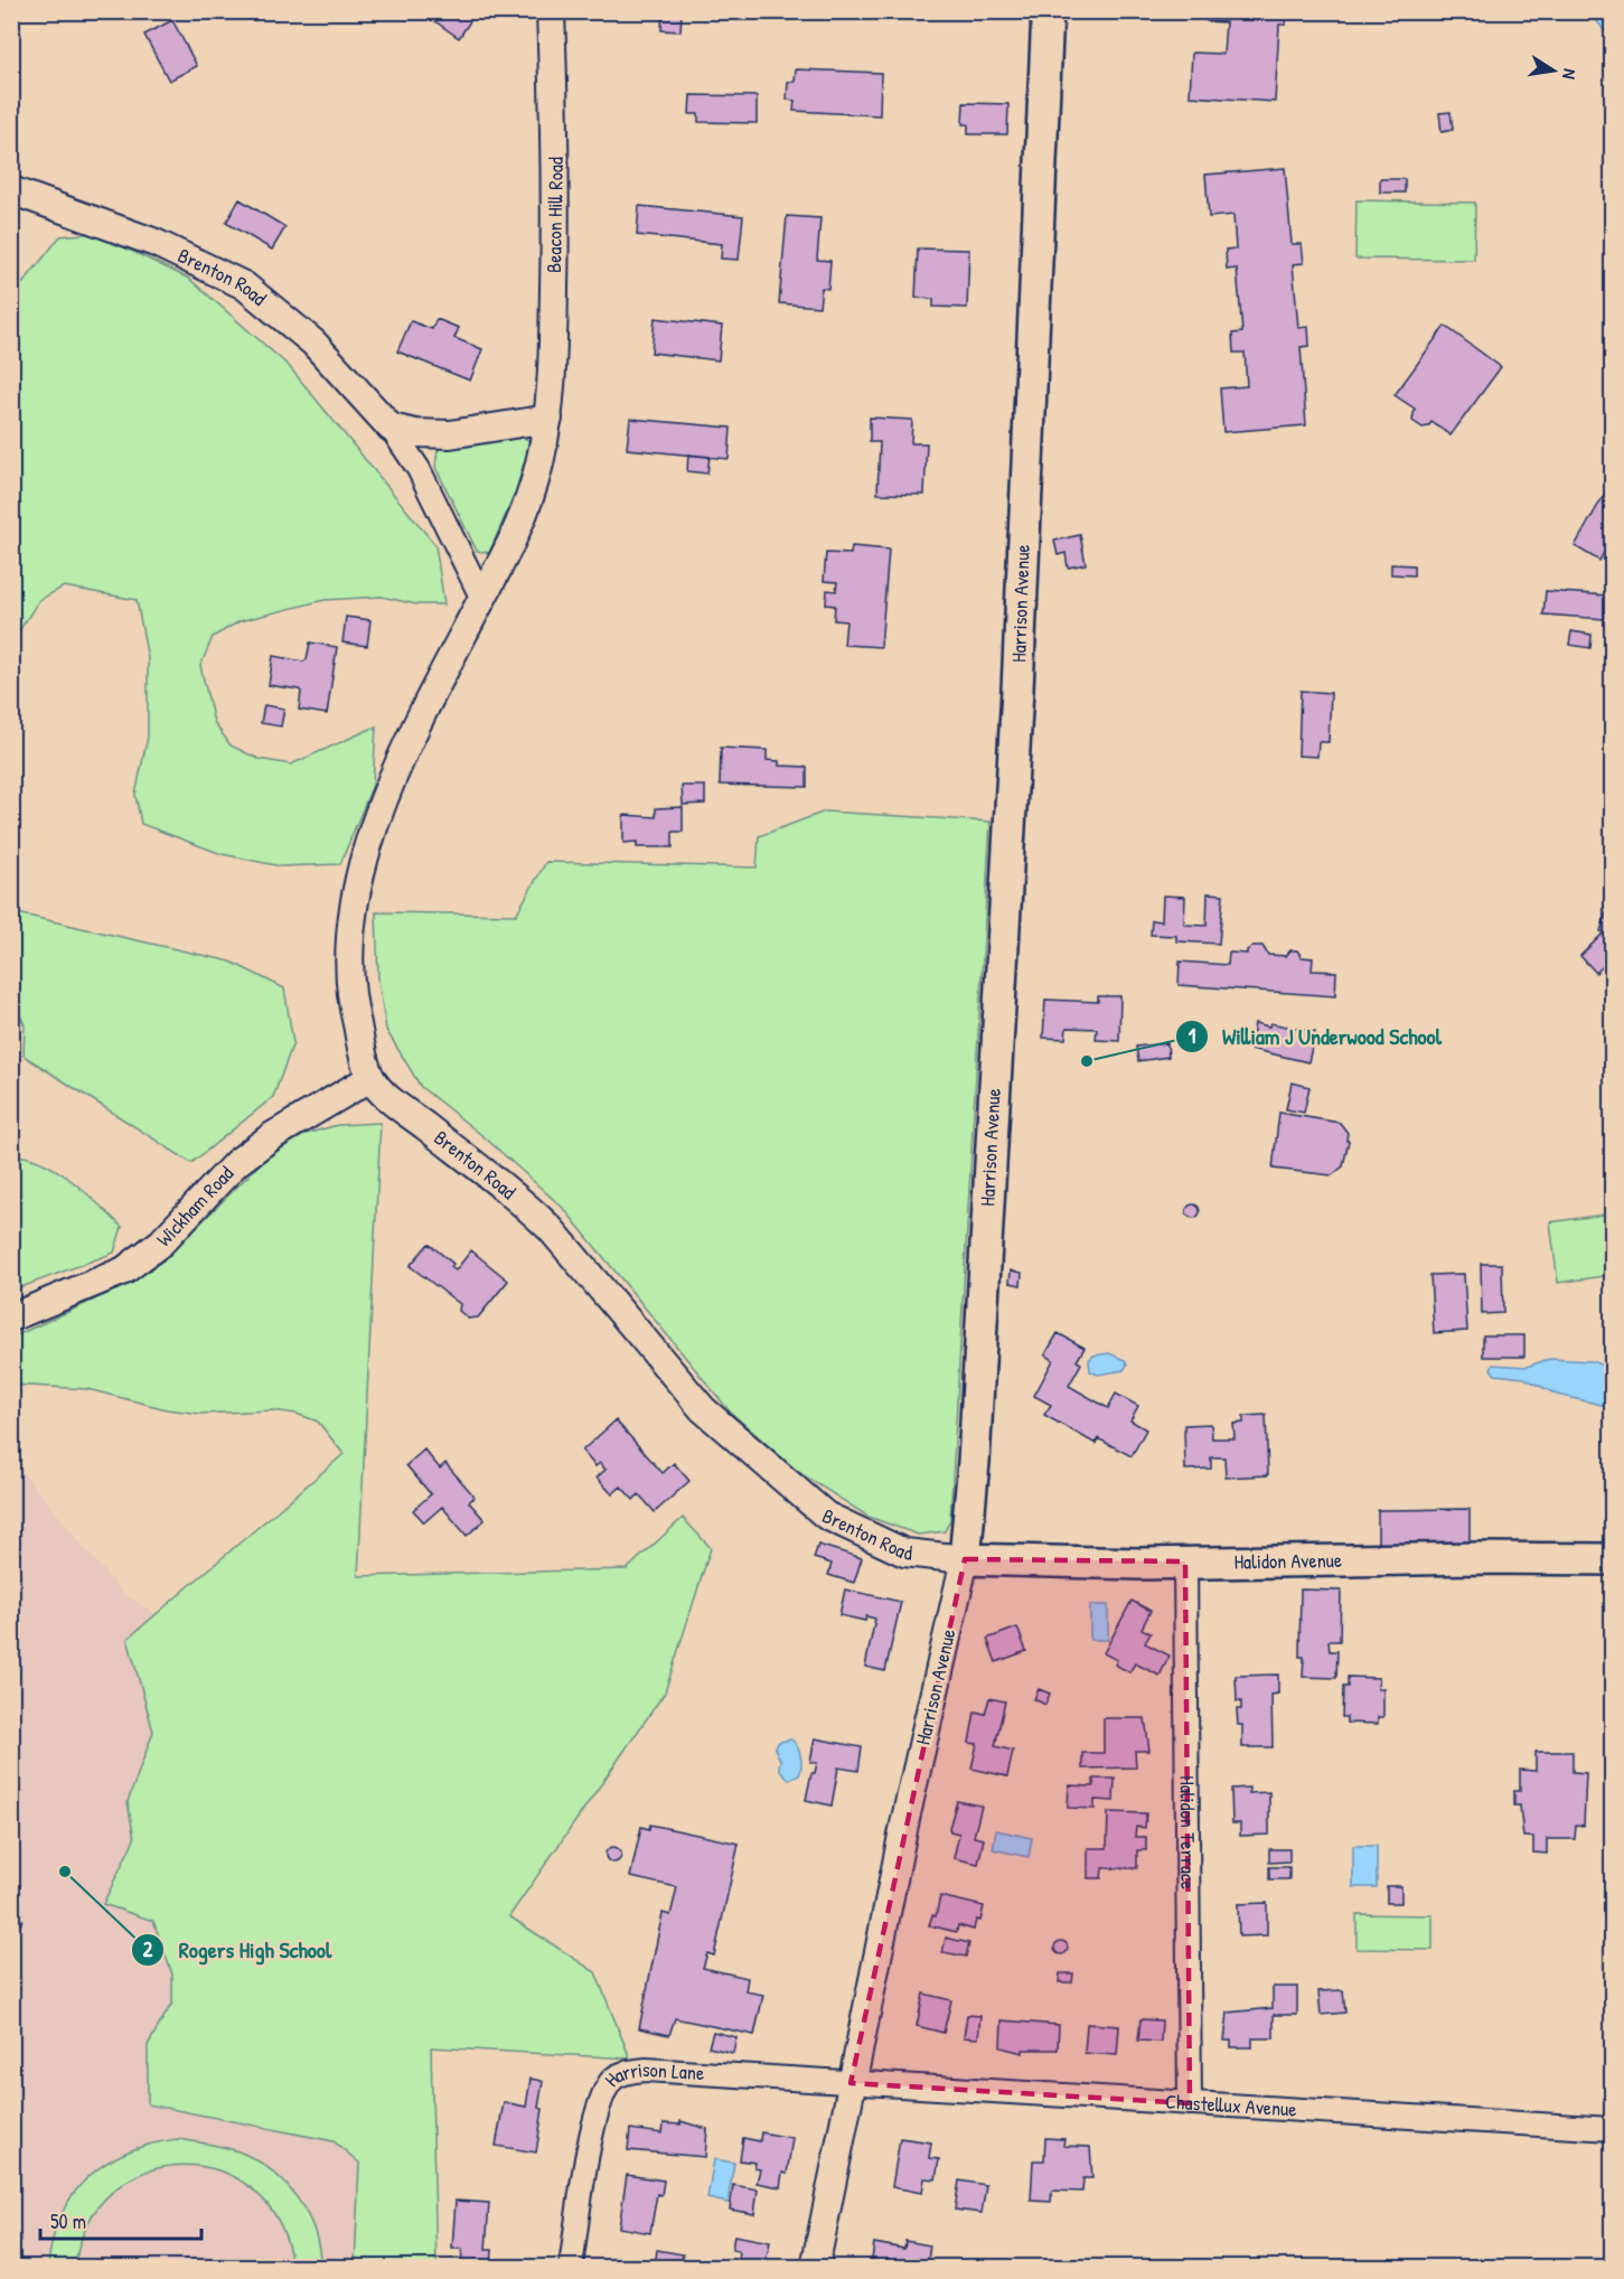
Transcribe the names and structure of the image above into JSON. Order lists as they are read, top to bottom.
{
  "streets": {
    "main road": ["Harrison Avenue", "Halidon Avenue"],
    "street": [
      "Beacon Hill Road",
      "Brenton Road",
      "Wickham Road",
      "Halidon Terrace",
      "Harrison Lane",
      "Chastellux Avenue"
    ]
  },
  "crossings": [
    ["Brenton Road", "Harrison Avenue"],
    ["Brenton Road", "Wickham Road"],
    ["Brenton Road", "Halidon Avenue"],
    ["Harrison Avenue", "Halidon Avenue"],
    ["Harrison Avenue", "Harrison Lane"],
    ["Harrison Avenue", "Chastellux Avenue"],
    ["Halidon Avenue", "Halidon Terrace"],
    ["Halidon Terrace", "Chastellux Avenue"],
    ["Harrison Lane", "Chastellux Avenue"]
  ],
  "places": ["William J Underwood School", "Rogers High School"],
  "scale_bar": "50 m",
  "north": "right"
}
